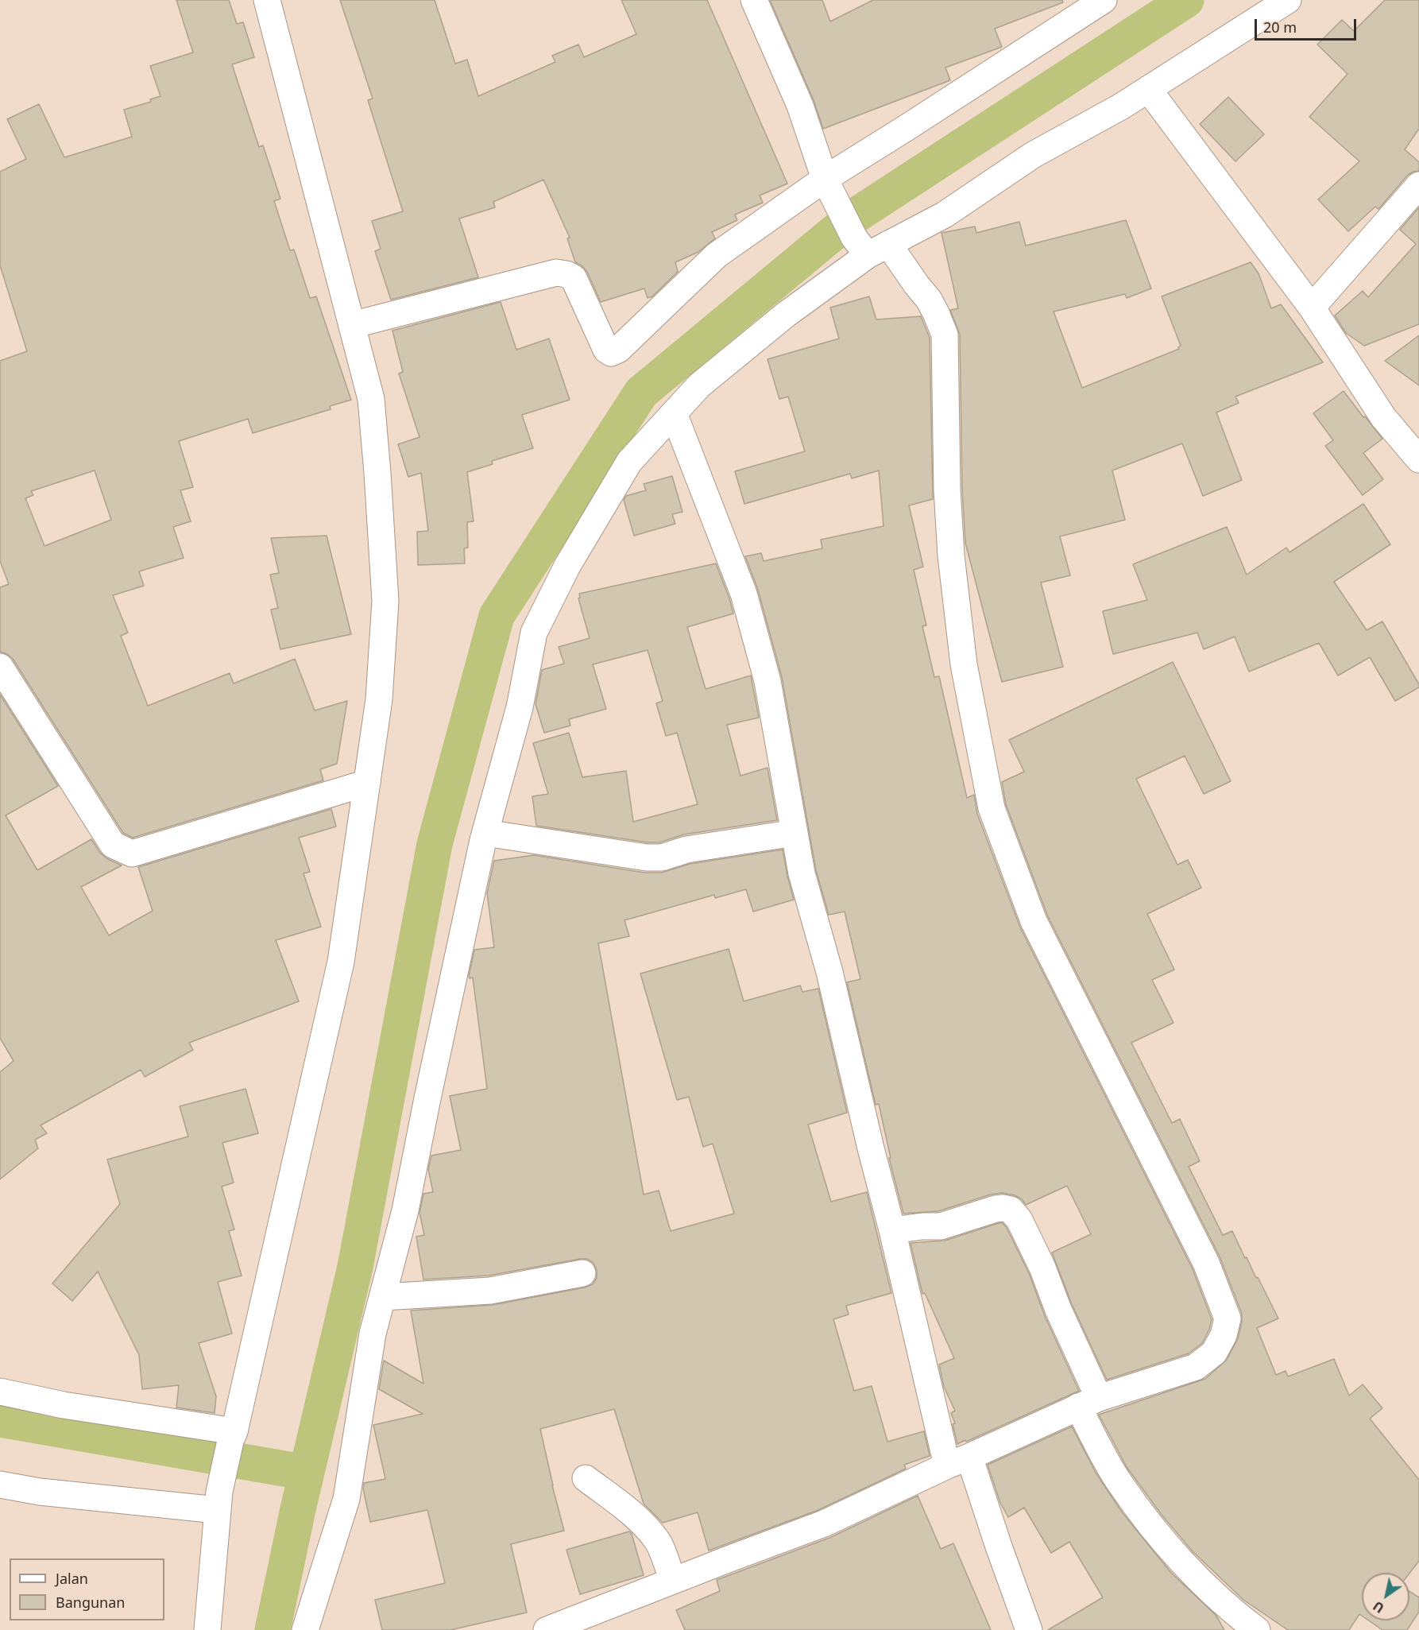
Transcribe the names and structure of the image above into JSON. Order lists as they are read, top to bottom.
{
  "legend": ["Jalan", "Bangunan"],
  "scale_bar": "20 m",
  "north": "bottom left"
}
